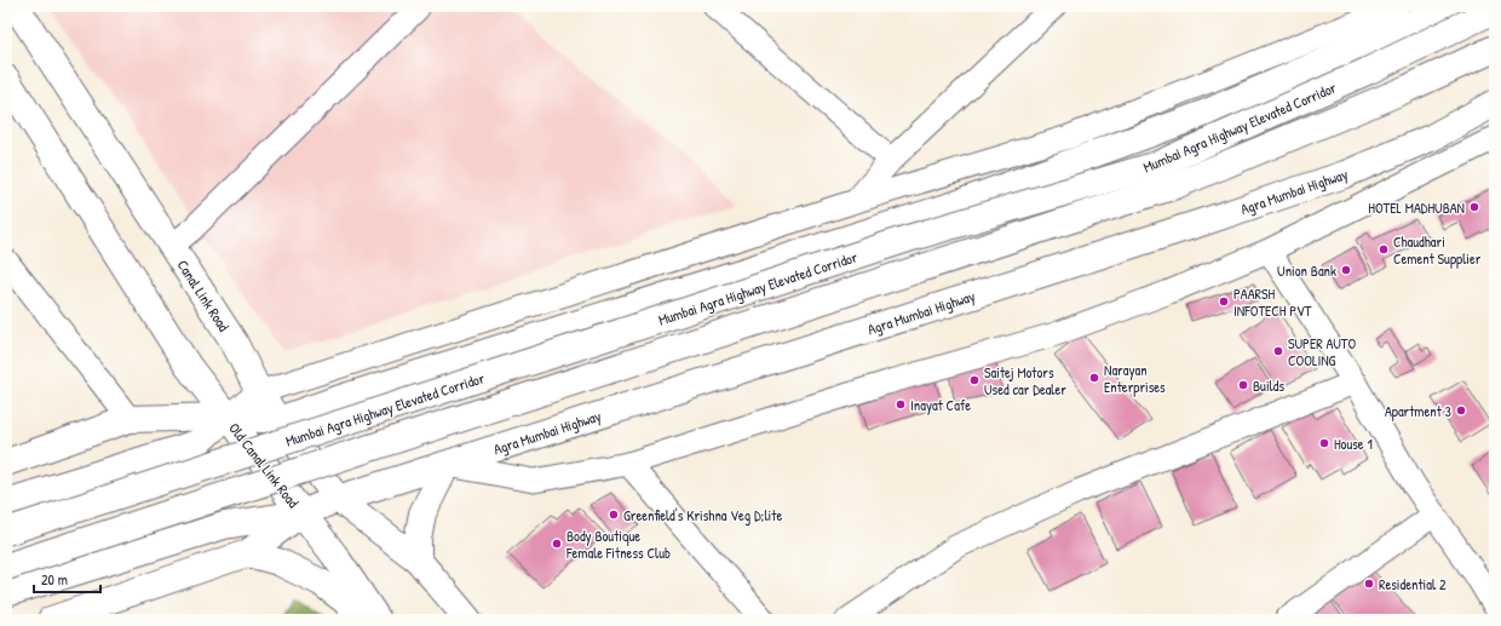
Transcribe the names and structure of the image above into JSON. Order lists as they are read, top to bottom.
{
  "streets": {
    "main road": [
      "Mumbai Agra Highway Elevated Corridor",
      "Agra Mumbai Highway",
      "Canal Link Road",
      "Old Canal Link Road"
    ]
  },
  "crossings": [
    ["Agra Mumbai Highway", "Canal Link Road"],
    ["Agra Mumbai Highway", "Old Canal Link Road"]
  ],
  "places": [
    "HOTEL MADHUBAN",
    "Chaudhari Cement Supplier",
    "Union Bank",
    "PAARSH INFOTECH PVT",
    "SUPER AUTO COOLING",
    "Narayan Enterprises",
    "Saitej Motors Used car Dealer",
    "Builds",
    "Inayat Cafe",
    "Apartment 3",
    "House 1",
    "Greenfield's Krishna Veg D;lite",
    "Body Boutique Female Fitness Club",
    "Residential 2"
  ],
  "scale_bar": "20 m"
}
